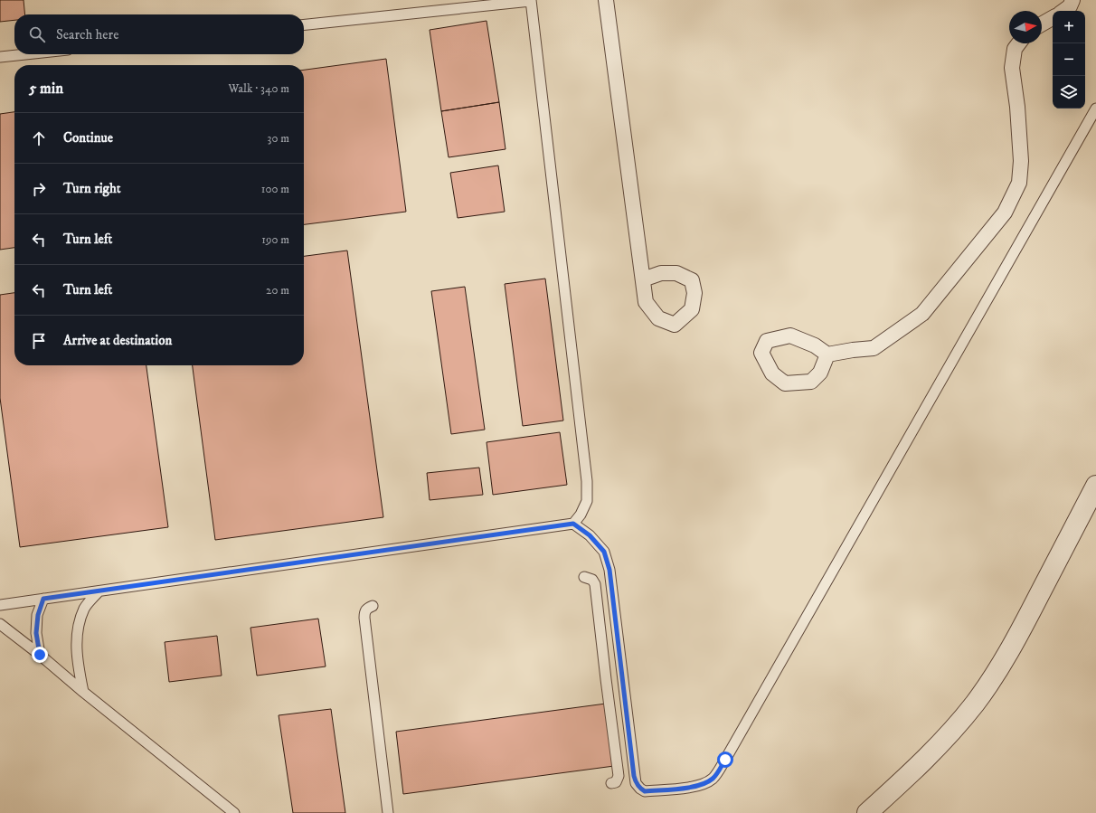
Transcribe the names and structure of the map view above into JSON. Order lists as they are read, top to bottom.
{
  "north": "right",
  "page": {
    "map_buttons": ["+", "−"],
    "search": "Search here",
    "heading": ["5 min", "Walk · 340 m"],
    "list": [
      ["Continue", "30 m"],
      ["Turn right", "100 m"],
      ["Turn left", "190 m"],
      ["Turn left", "20 m"],
      "Arrive at destination"
    ]
  }
}
